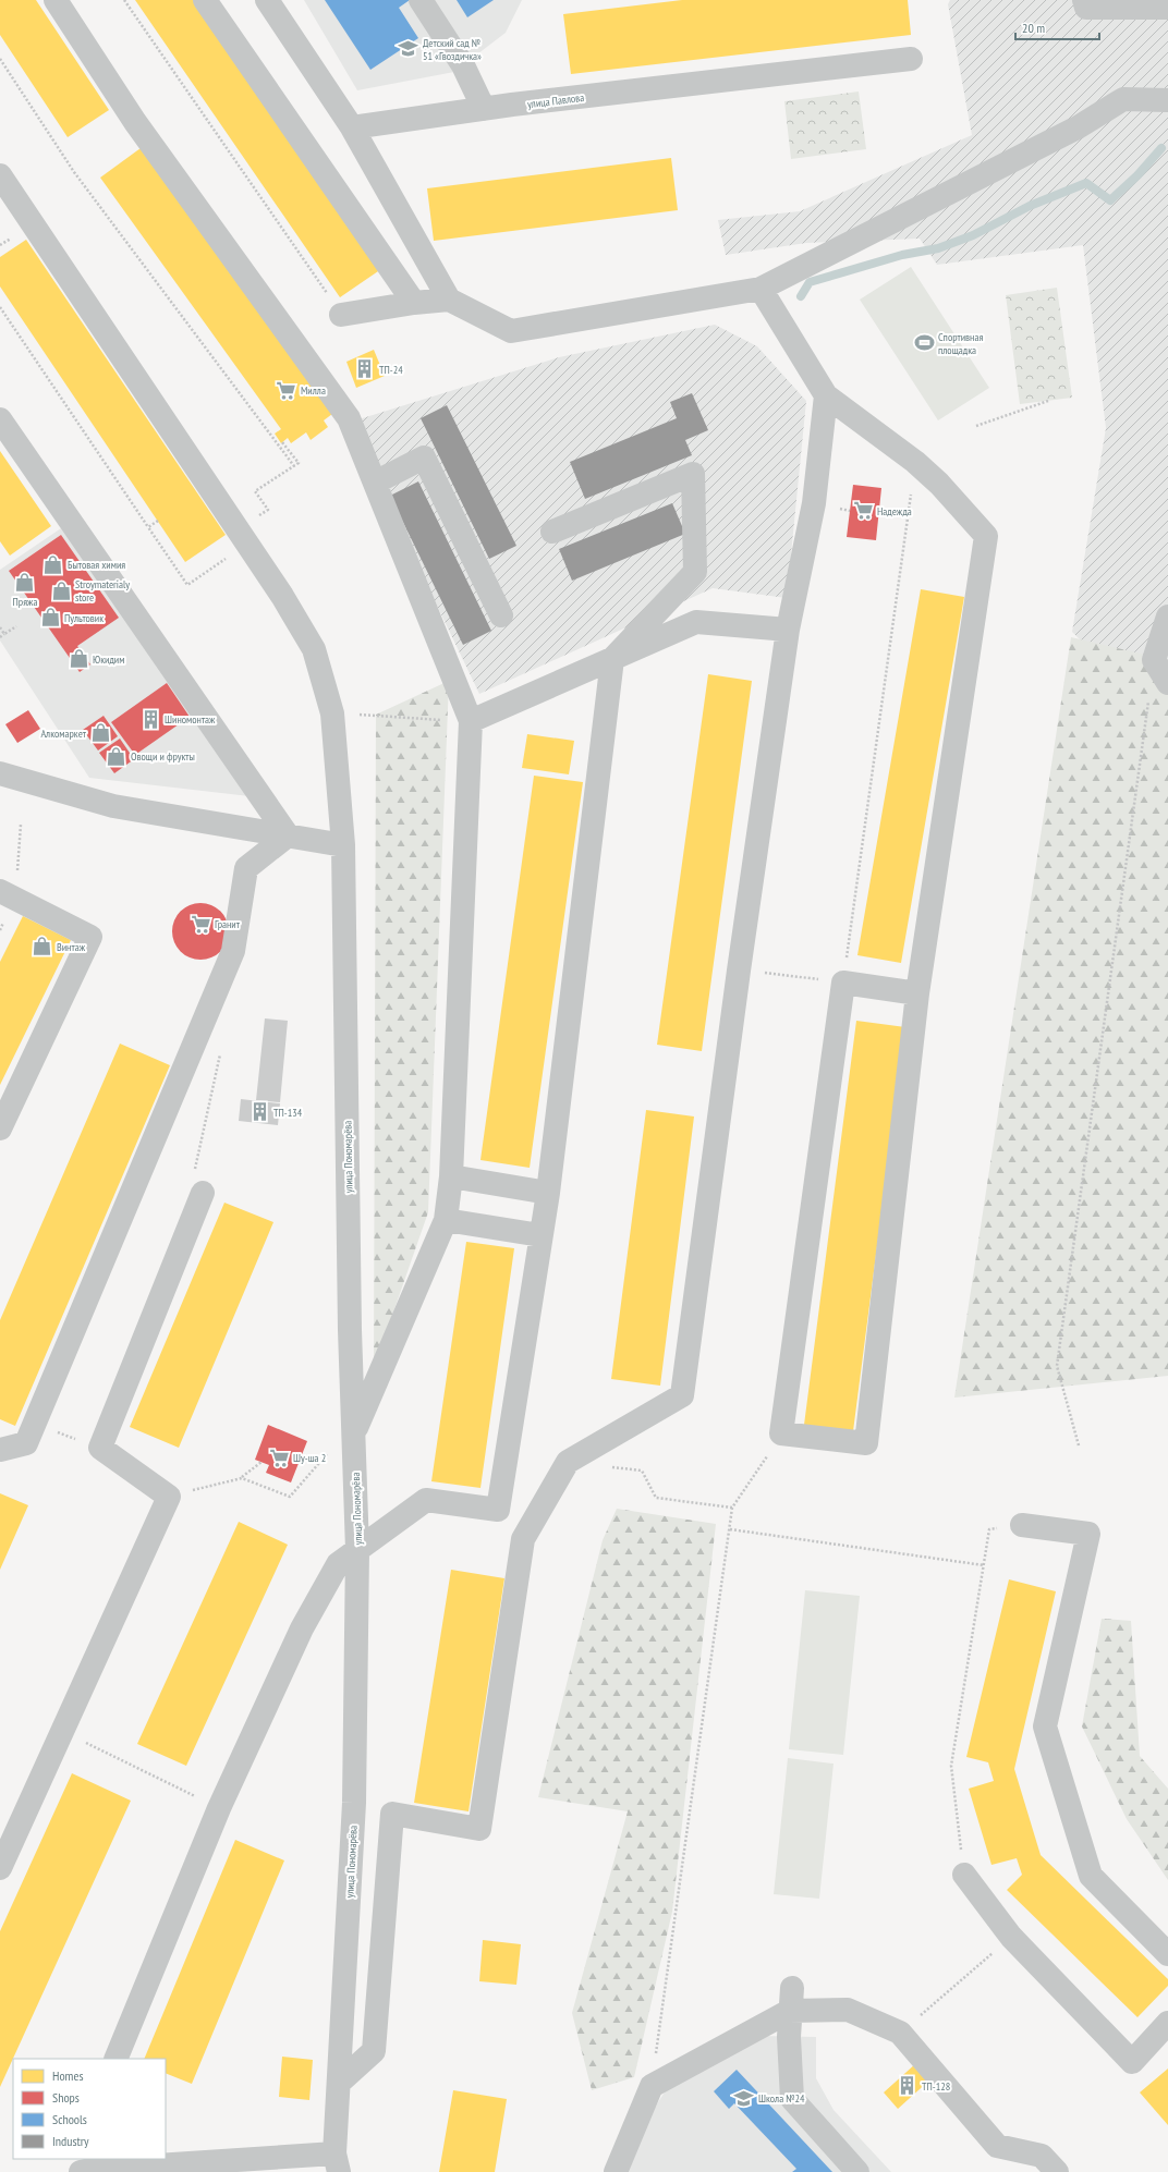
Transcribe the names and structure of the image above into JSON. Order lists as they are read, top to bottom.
{
  "streets": {
    "street": ["улица Павлова", "улица Пономарёва"]
  },
  "places": {
    "school or university": ["Детский сад № 51 «Гвоздичка»", "Школа №24"],
    "sports": ["Спортивная площадка"],
    "building": [
      "ТП-24",
      "Шиномонтаж",
      "ТП-134",
      "ТП-128"
    ],
    "supermarket": [
      "Милла",
      "Надежда",
      "Гранит",
      "Шу-ша 2"
    ],
    "shop": [
      "Бытовая химия",
      "Пряжа",
      "Stroymaterialy store",
      "Пультовик",
      "Юкидим",
      "Алкомаркет",
      "Овощи и фрукты",
      "Винтаж"
    ]
  },
  "legend": [
    "Homes",
    "Shops",
    "Schools",
    "Industry"
  ],
  "scale_bar": "20 m"
}
